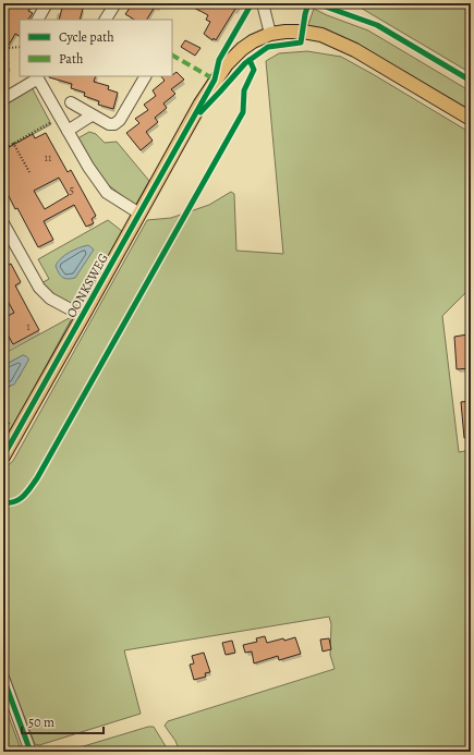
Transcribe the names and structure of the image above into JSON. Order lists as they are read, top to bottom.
{
  "streets": {
    "main road": ["OONKSWEG"]
  },
  "house_numbers": ["11", "5", "1"],
  "legend": ["Cycle path", "Path"],
  "scale_bar": "50 m"
}
